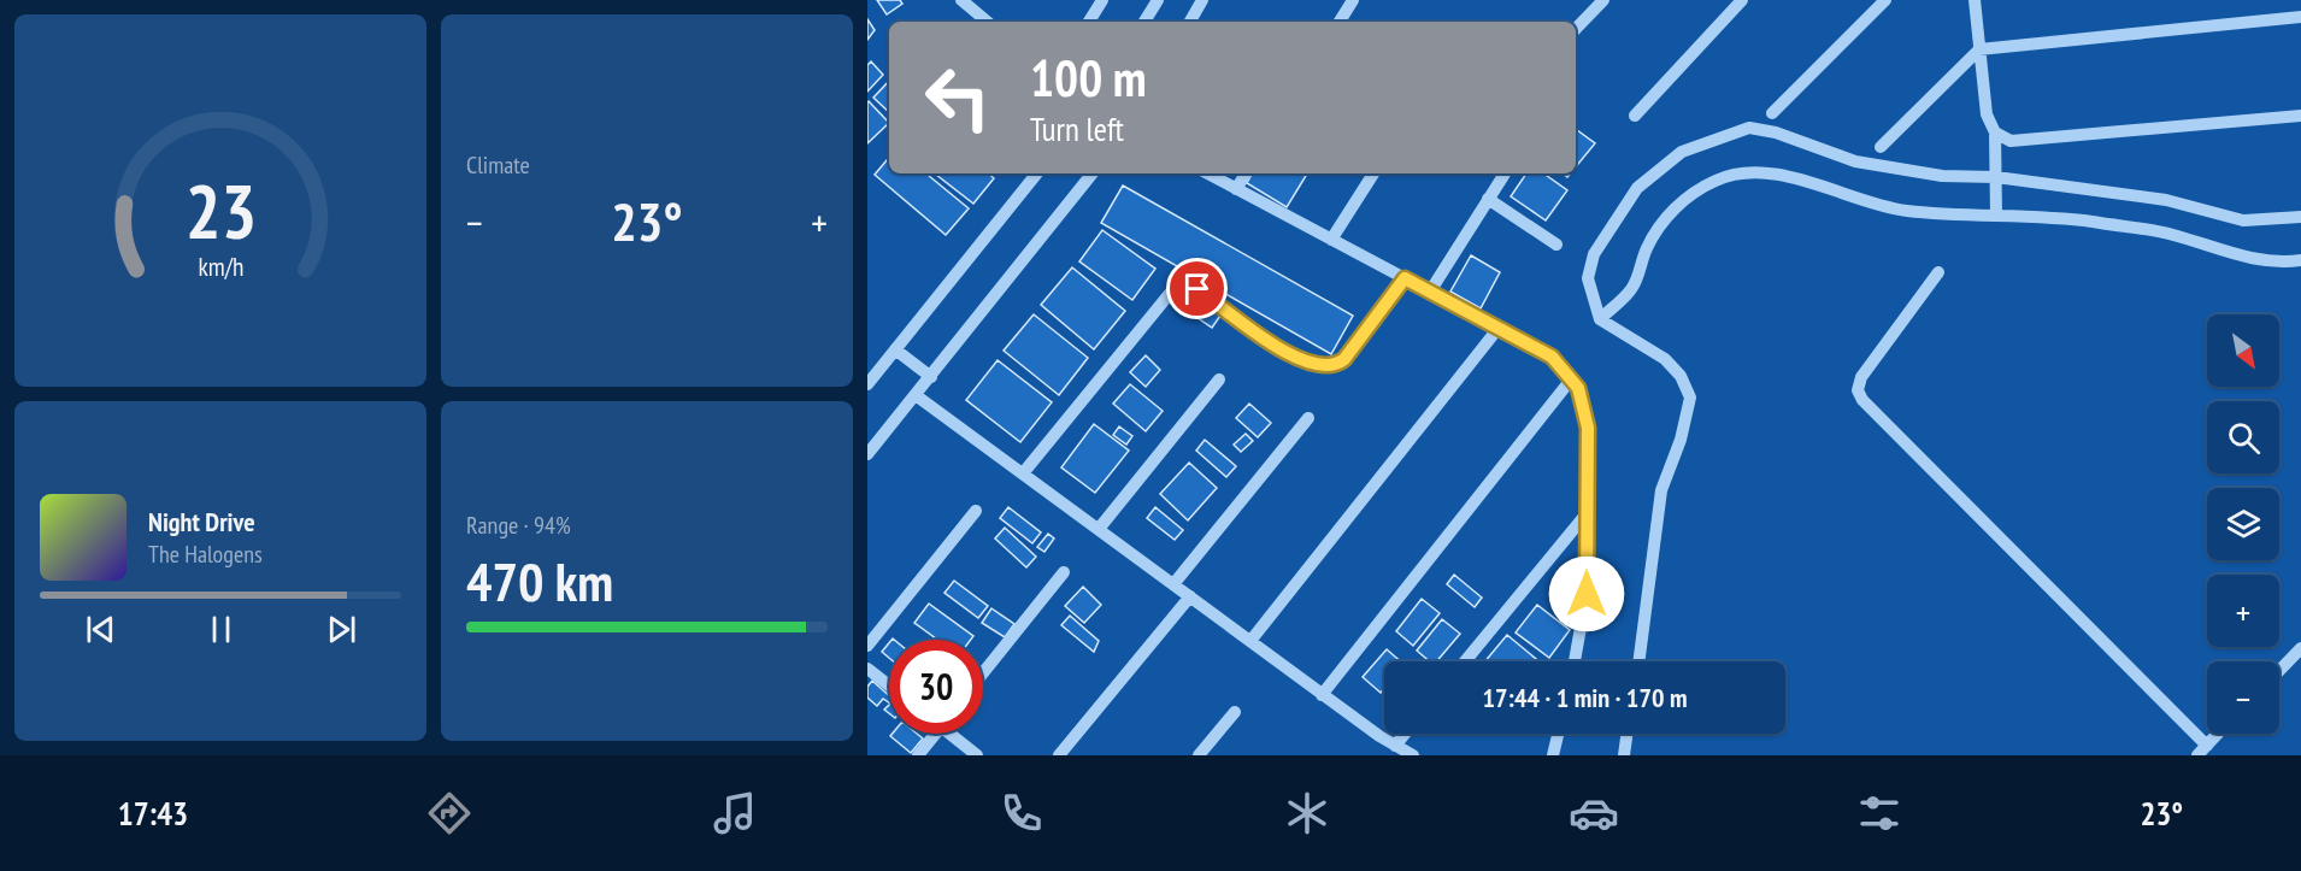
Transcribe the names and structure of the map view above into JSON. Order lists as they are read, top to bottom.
{
  "north": "bottom right",
  "page": {
    "tile": [
      "Climate",
      ["Range · 94%", "470 km"]
    ],
    "turn": ["100 m", "Turn left"],
    "heat": ["−", "23°", "+"],
    "map_buttons": ["+", "−"],
    "song": ["Night Drive", "The Halogens"],
    "limit": "30",
    "trip": "17:44 · 1 min · 170 m",
    "tabs": ["17:43", "23°"],
    "gauge": ["23", "km/h"]
  }
}
